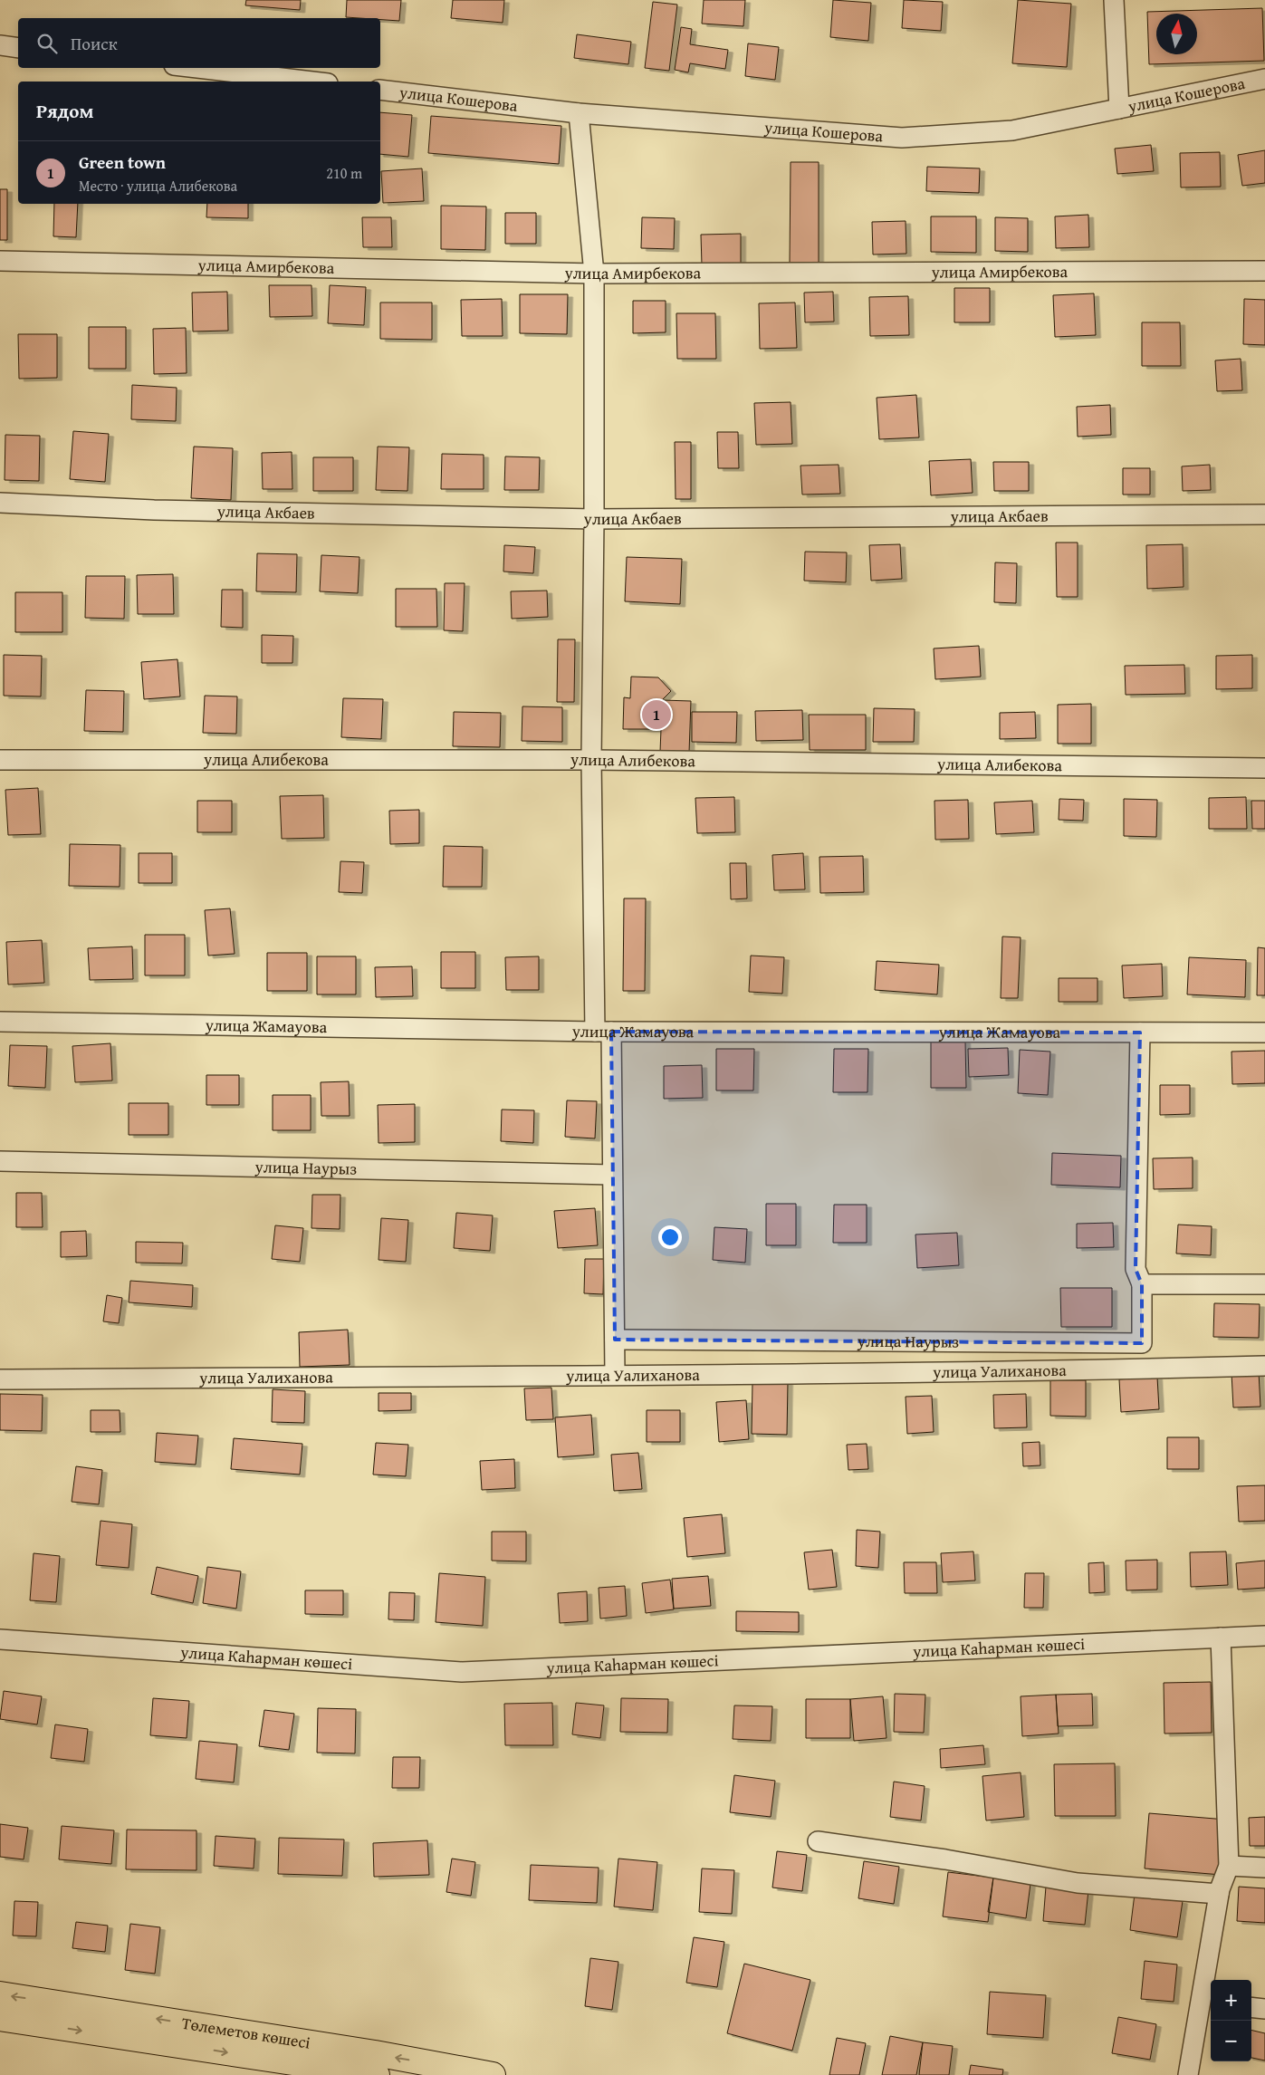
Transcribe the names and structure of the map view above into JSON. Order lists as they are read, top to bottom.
{
  "streets": {
    "main road": ["Төлеметов көшесі"],
    "street": [
      "улица Кошерова",
      "улица Амирбекова",
      "улица Акбаев",
      "улица Алибекова",
      "улица Жамауова",
      "улица Наурыз",
      "улица Уалиханова",
      "улица Каһарман көшесі"
    ]
  },
  "crossings": [
    ["улица Жамауова", "улица Наурыз"]
  ],
  "north": "top",
  "page": {
    "search": "Поиск",
    "heading": "Рядом",
    "list": [
      {
        "mark": "1",
        "name": "Green town",
        "note": "Место · улица Алибекова",
        "value": "210 m"
      }
    ],
    "pins": "1",
    "map_buttons": ["+", "−"]
  }
}
